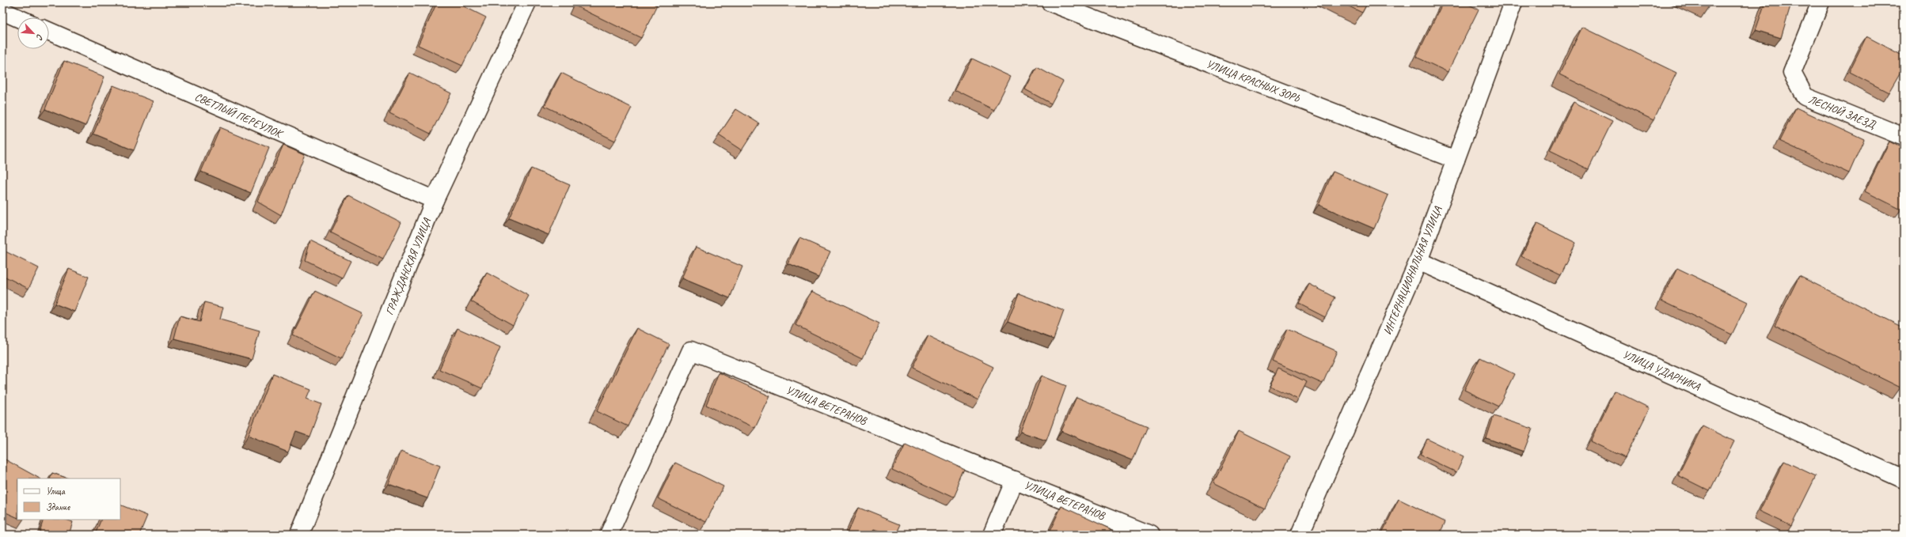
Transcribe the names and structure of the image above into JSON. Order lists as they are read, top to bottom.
{
  "streets": {
    "street": [
      "УЛИЦА КРАСНЫХ ЗОРЬ",
      "ЛЕСНОЙ ЗАЕЗД",
      "СВЕТЛЫЙ ПЕРЕУЛОК",
      "ГРАЖДАНСКАЯ УЛИЦА",
      "ИНТЕРНАЦИОНАЛЬНАЯ УЛИЦА",
      "УЛИЦА УДАРНИКА",
      "УЛИЦА ВЕТЕРАНОВ"
    ]
  },
  "crossings": [
    ["УЛИЦА КРАСНЫХ ЗОРЬ", "ИНТЕРНАЦИОНАЛЬНАЯ УЛИЦА"],
    ["СВЕТЛЫЙ ПЕРЕУЛОК", "ГРАЖДАНСКАЯ УЛИЦА"],
    ["ИНТЕРНАЦИОНАЛЬНАЯ УЛИЦА", "УЛИЦА УДАРНИКА"]
  ],
  "legend": ["Улица", "Здание"],
  "north": "bottom right"
}
